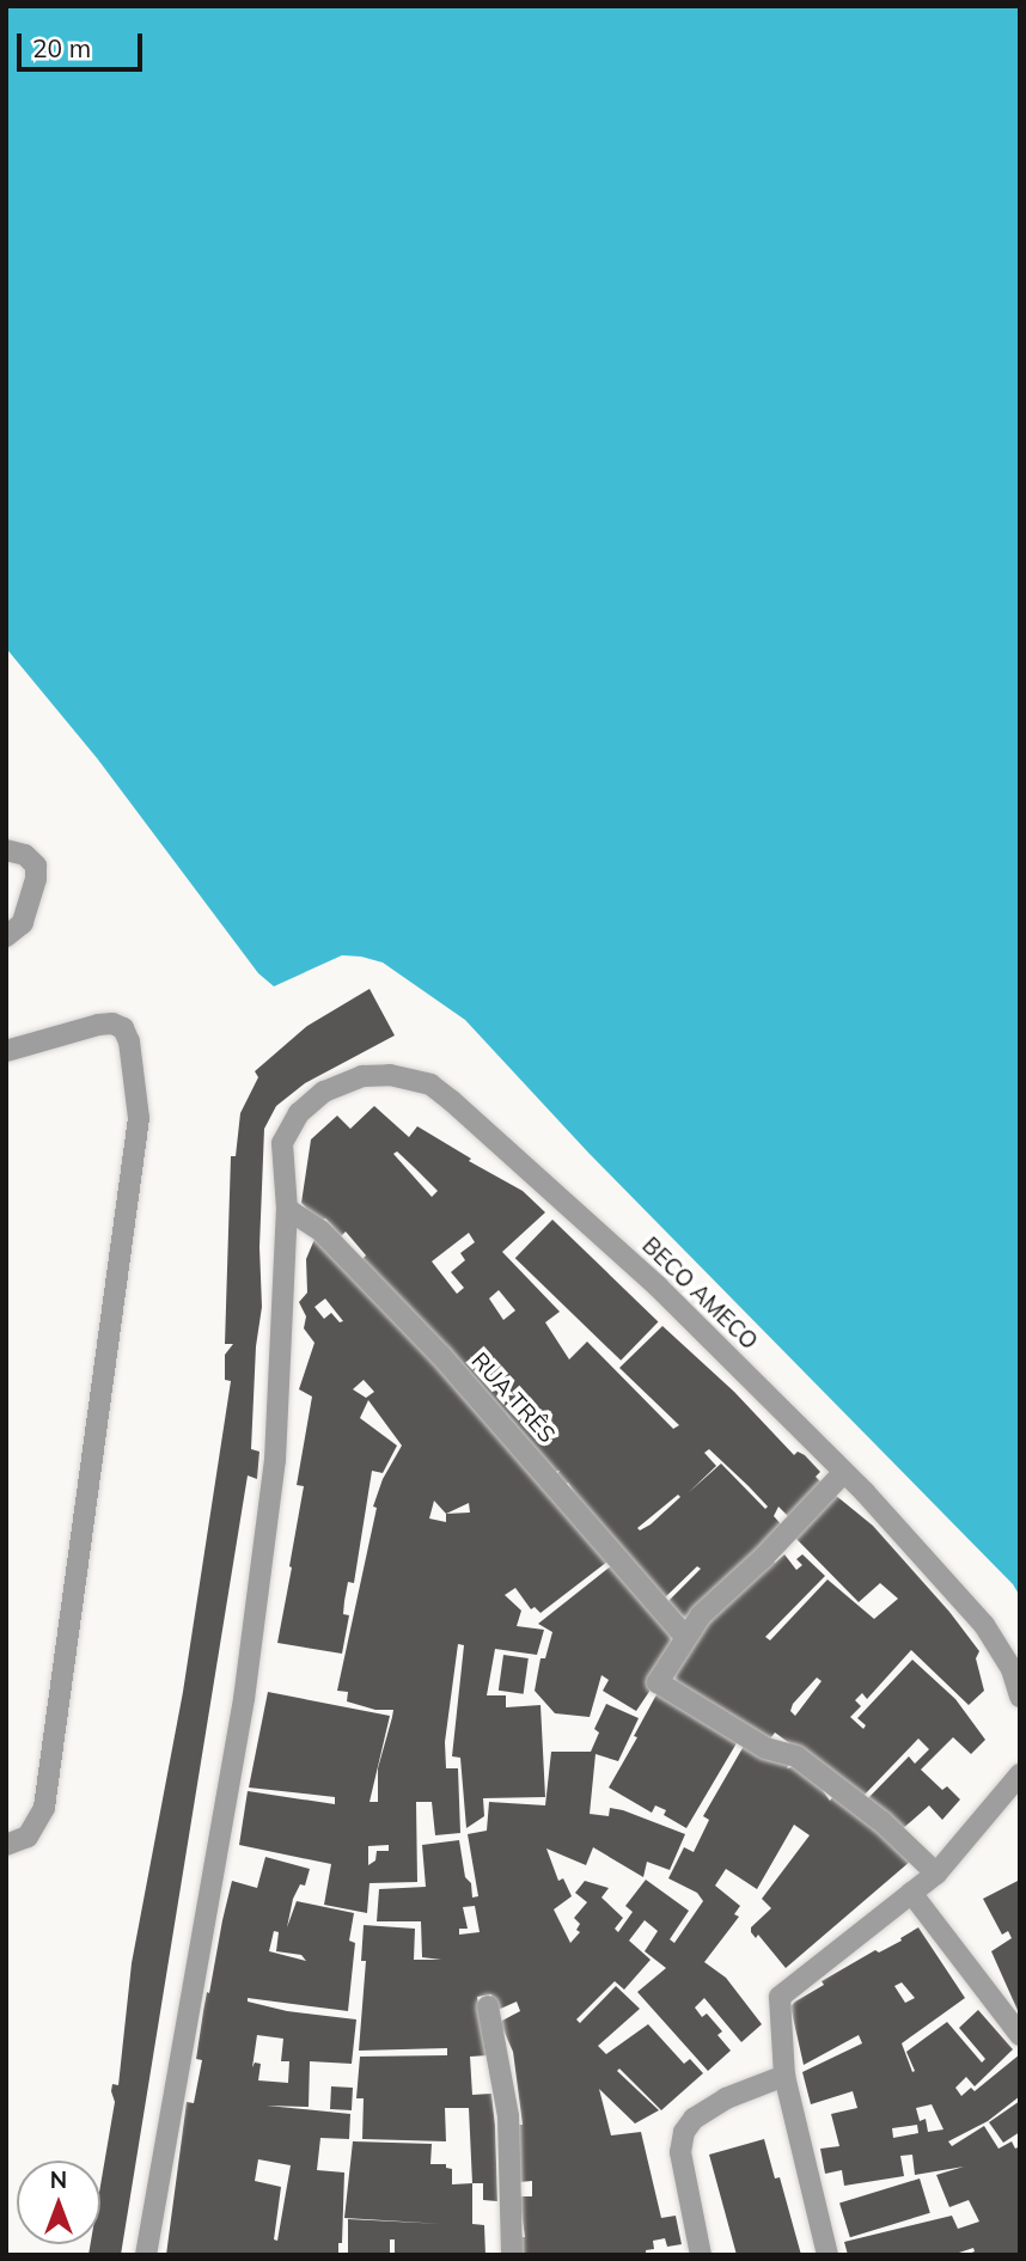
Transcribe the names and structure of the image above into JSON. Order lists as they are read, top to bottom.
{
  "streets": {
    "street": ["BECO AMECO", "RUA TRÊS"]
  },
  "crossings": [
    ["BECO AMECO", "RUA TRÊS"]
  ],
  "scale_bar": "20 m",
  "north": "top"
}
